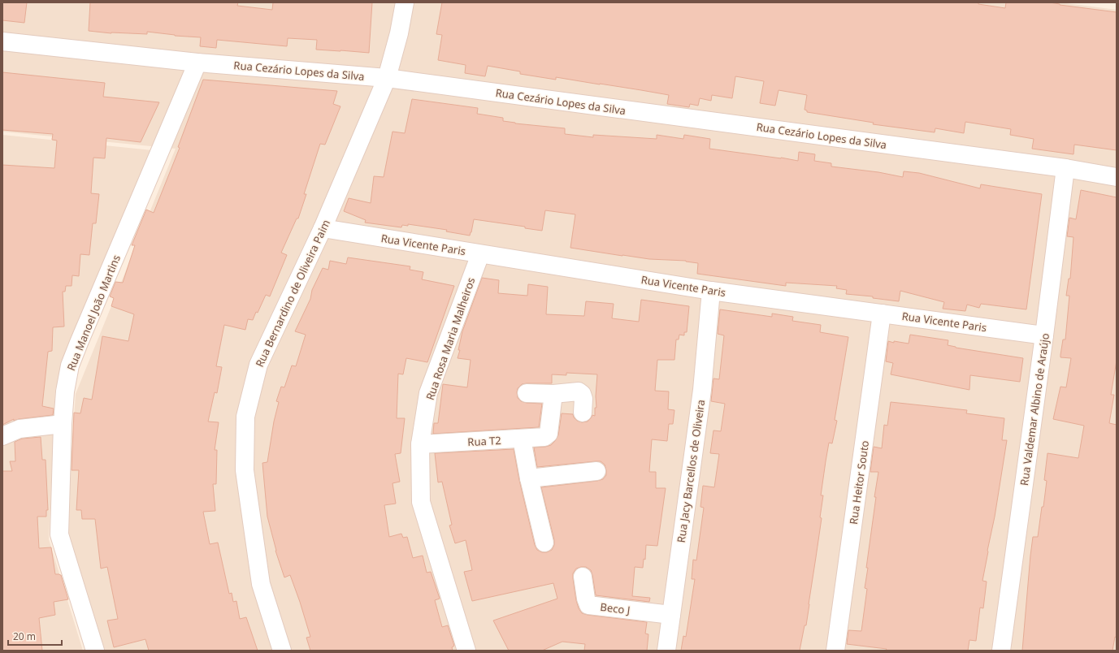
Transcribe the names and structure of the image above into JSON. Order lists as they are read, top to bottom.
{
  "streets": {
    "street": [
      "Rua Cezário Lopes da Silva",
      "Rua Vicente Paris",
      "Rua Bernardino de Oliveira Paim",
      "Rua Manoel João Martins",
      "Rua Rosa Maria Malheiros",
      "Rua Valdemar Albino de Araújo",
      "Rua T2",
      "Rua Jacy Barcellos de Oliveira",
      "Rua Heitor Souto",
      "Beco J"
    ]
  },
  "crossings": [
    ["Rua Cezário Lopes da Silva", "Rua Bernardino de Oliveira Paim"],
    ["Rua Cezário Lopes da Silva", "Rua Manoel João Martins"],
    ["Rua Cezário Lopes da Silva", "Rua Valdemar Albino de Araújo"],
    ["Rua Vicente Paris", "Rua Bernardino de Oliveira Paim"],
    ["Rua Vicente Paris", "Rua Rosa Maria Malheiros"],
    ["Rua Vicente Paris", "Rua Valdemar Albino de Araújo"],
    ["Rua Vicente Paris", "Rua Jacy Barcellos de Oliveira"],
    ["Rua Vicente Paris", "Rua Heitor Souto"],
    ["Rua Rosa Maria Malheiros", "Rua T2"],
    ["Rua Jacy Barcellos de Oliveira", "Beco J"]
  ],
  "scale_bar": "20 m"
}
